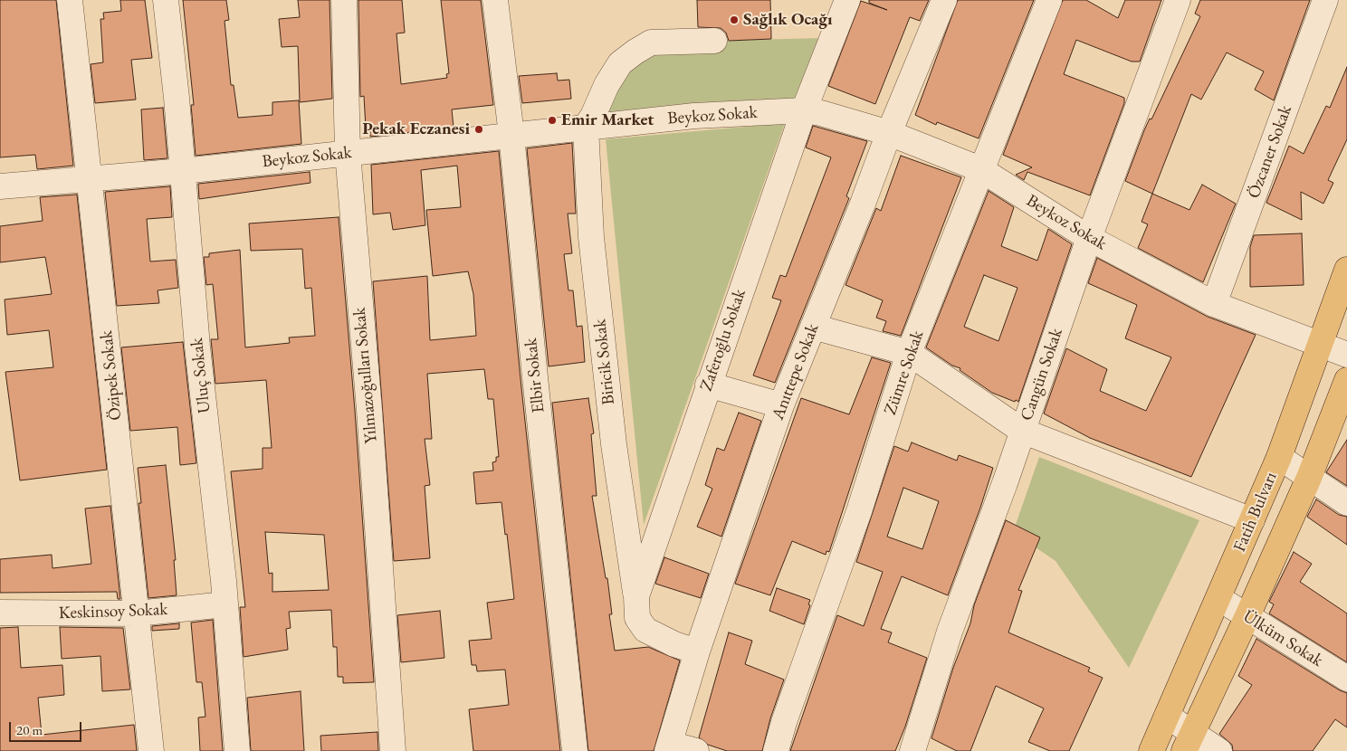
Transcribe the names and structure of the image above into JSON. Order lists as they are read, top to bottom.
{
  "streets": {
    "main road": ["Fatih Bulvarı"],
    "street": [
      "Beykoz Sokak",
      "Özcaner Sokak",
      "Zaferoğlu Sokak",
      "Biricik Sokak",
      "Anıttepe Sokak",
      "Zümre Sokak",
      "Cangün Sokak",
      "Özipek Sokak",
      "Uluç Sokak",
      "Yılmazoğulları Sokak",
      "Elbir Sokak",
      "Keskinsoy Sokak",
      "Ülküm Sokak"
    ]
  },
  "crossings": [
    ["Beykoz Sokak", "Özcaner Sokak"],
    ["Beykoz Sokak", "Zaferoğlu Sokak"],
    ["Beykoz Sokak", "Biricik Sokak"],
    ["Beykoz Sokak", "Anıttepe Sokak"],
    ["Beykoz Sokak", "Zümre Sokak"],
    ["Beykoz Sokak", "Cangün Sokak"],
    ["Beykoz Sokak", "Özipek Sokak"],
    ["Beykoz Sokak", "Uluç Sokak"],
    ["Beykoz Sokak", "Yılmazoğulları Sokak"],
    ["Beykoz Sokak", "Elbir Sokak"],
    ["Beykoz Sokak", "Fatih Bulvarı"],
    ["Zaferoğlu Sokak", "Biricik Sokak"],
    ["Zaferoğlu Sokak", "Anıttepe Sokak"],
    ["Özipek Sokak", "Keskinsoy Sokak"],
    ["Uluç Sokak", "Keskinsoy Sokak"],
    ["Fatih Bulvarı", "Ülküm Sokak"]
  ],
  "places": ["Sağlık Ocağı", "Emir Market", "Pekak Eczanesi"],
  "scale_bar": "20 m"
}
